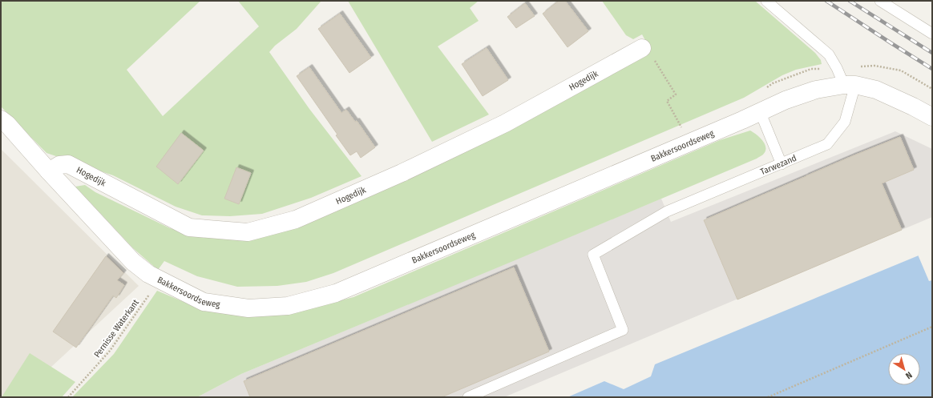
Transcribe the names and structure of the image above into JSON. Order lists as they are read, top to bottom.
{
  "streets": {
    "street": ["Hogedijk", "Bakkersoordseweg"],
    "lane": ["Tarwezand"],
    "path": ["Pernisse Waterkant"]
  },
  "crossings": [
    ["Hogedijk", "Bakkersoordseweg"],
    ["Bakkersoordseweg", "Tarwezand"],
    ["Bakkersoordseweg", "Pernisse Waterkant"]
  ],
  "north": "bottom right"
}
